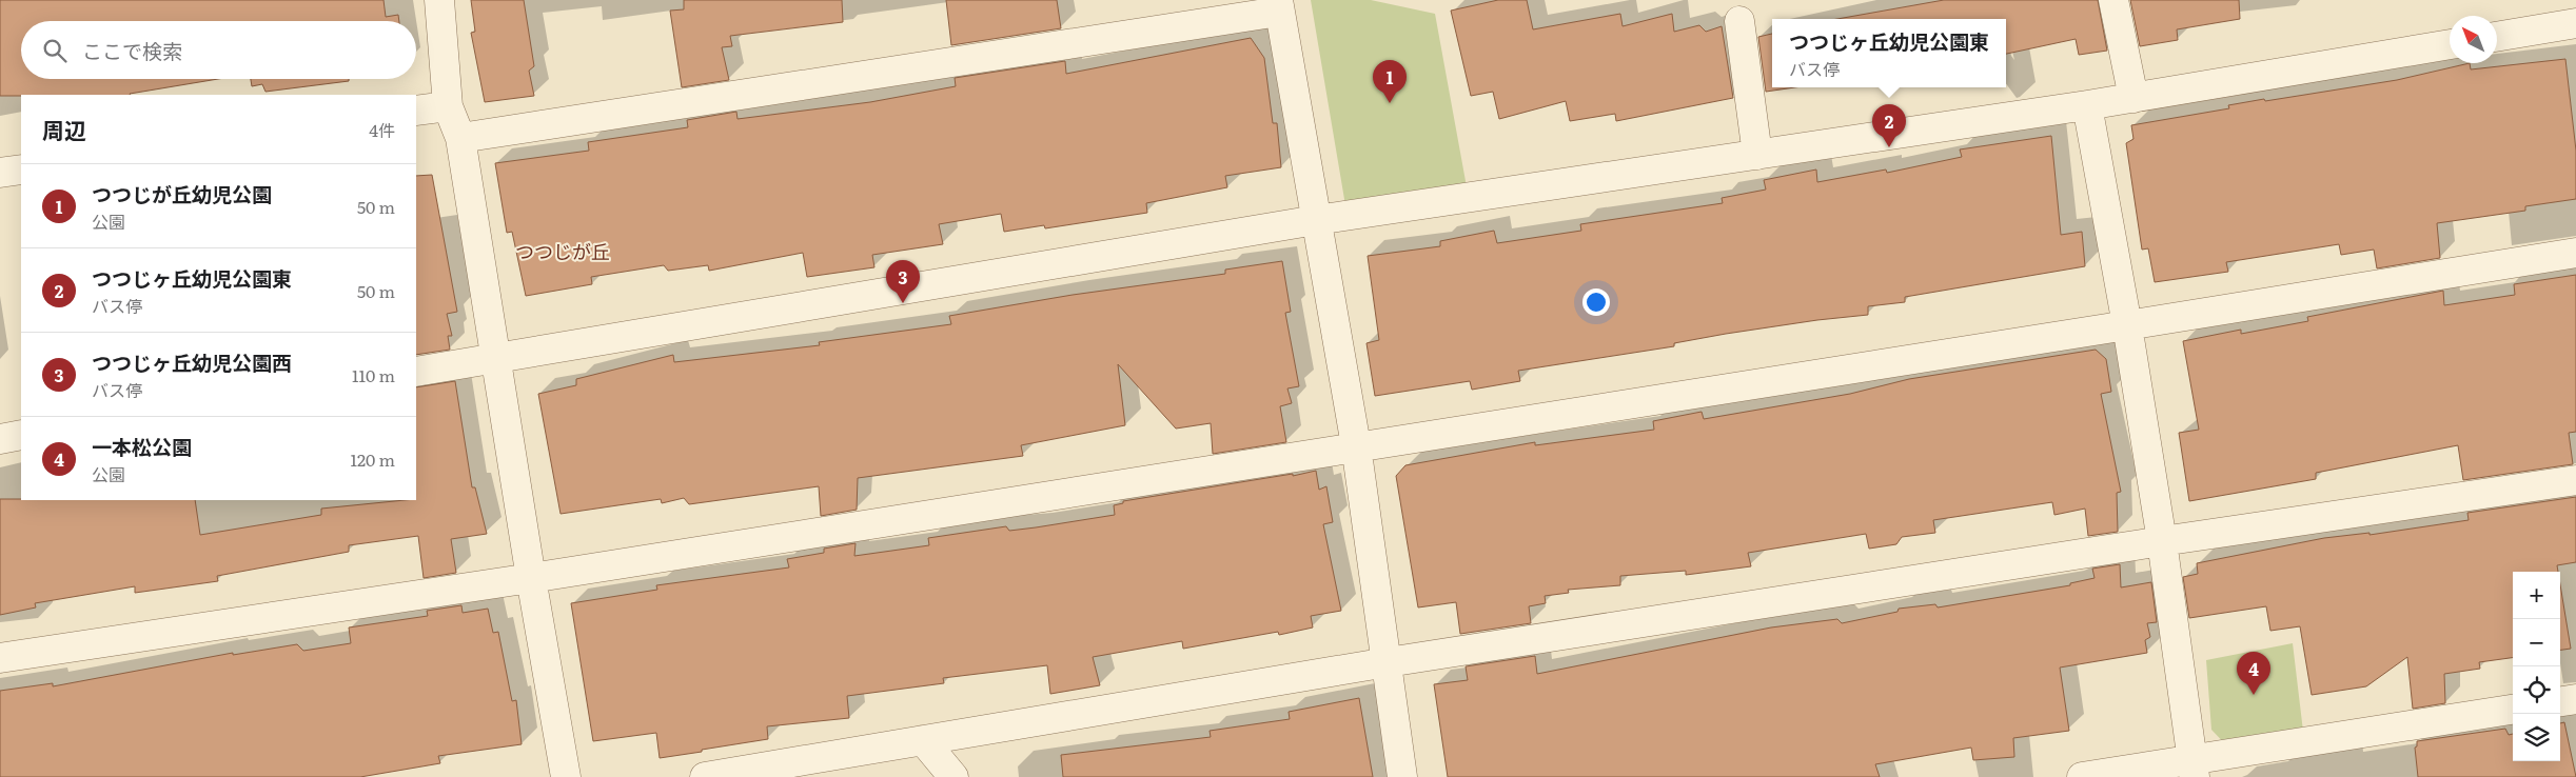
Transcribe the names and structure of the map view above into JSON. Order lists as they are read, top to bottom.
{
  "districts": ["つつじが丘"],
  "north": "top left",
  "page": {
    "popup": ["つつじヶ丘幼児公園東", "バス停"],
    "search": "ここで検索",
    "pins": [
      "1",
      "2",
      "3",
      "4"
    ],
    "heading": ["周辺", "4件"],
    "list": [
      {
        "mark": "1",
        "name": "つつじが丘幼児公園",
        "note": "公園",
        "value": "50 m"
      },
      {
        "mark": "2",
        "name": "つつじヶ丘幼児公園東",
        "note": "バス停",
        "value": "50 m"
      },
      {
        "mark": "3",
        "name": "つつじヶ丘幼児公園西",
        "note": "バス停",
        "value": "110 m"
      },
      {
        "mark": "4",
        "name": "一本松公園",
        "note": "公園",
        "value": "120 m"
      }
    ],
    "map_buttons": ["+", "−"]
  }
}
